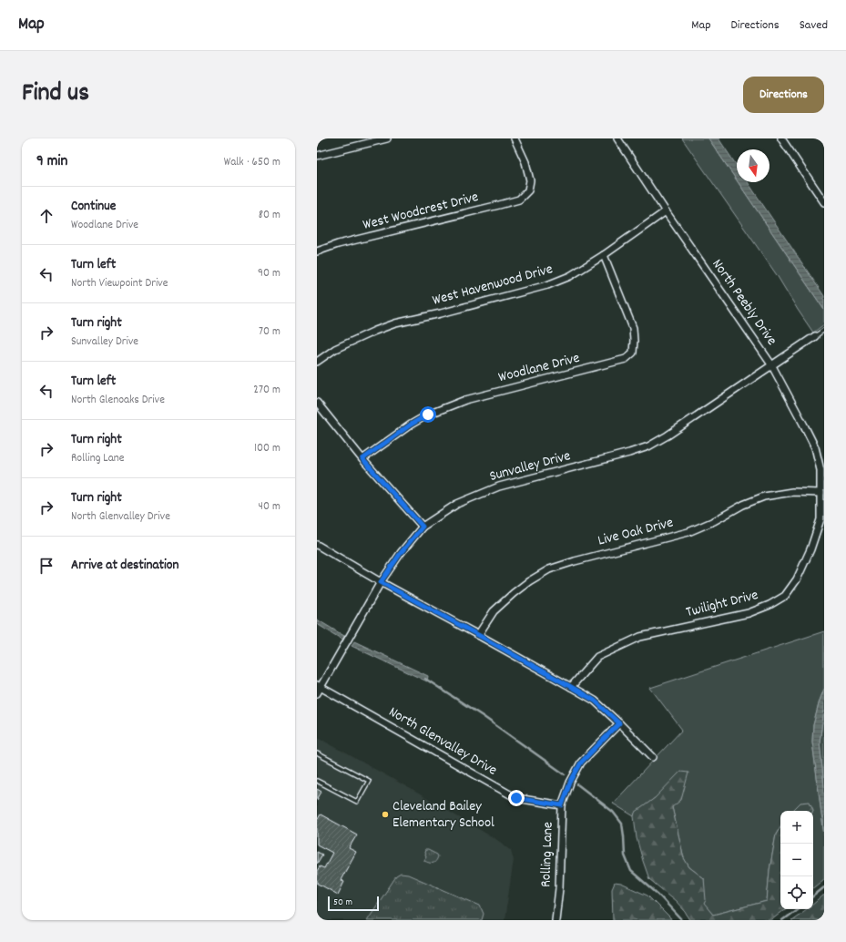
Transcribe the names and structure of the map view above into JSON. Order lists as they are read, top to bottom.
{
  "streets": {
    "street": [
      "West Woodcrest Drive",
      "West Havenwood Drive",
      "North Peebly Drive",
      "Woodlane Drive",
      "Sunvalley Drive",
      "Live Oak Drive",
      "Twilight Drive",
      "North Glenvalley Drive",
      "Rolling Lane"
    ]
  },
  "crossings": [
    ["West Havenwood Drive", "North Peebly Drive"],
    ["West Havenwood Drive", "Woodlane Drive"],
    ["North Peebly Drive", "Sunvalley Drive"],
    ["North Peebly Drive", "Live Oak Drive"],
    ["North Peebly Drive", "Twilight Drive"],
    ["Sunvalley Drive", "North Glenvalley Drive"],
    ["Live Oak Drive", "Twilight Drive"],
    ["North Glenvalley Drive", "Rolling Lane"]
  ],
  "places": ["Cleveland Bailey Elementary School"],
  "scale_bar": "50 m",
  "north": "bottom",
  "page": {
    "header": "Map",
    "nav": ["Map", "Directions", "Saved"],
    "title": "Find us",
    "buttons": "Directions",
    "heading": ["9 min", "Walk · 650 m"],
    "list": [
      ["Continue", "Woodlane Drive", "80 m"],
      ["Turn left", "North Viewpoint Drive", "90 m"],
      ["Turn right", "Sunvalley Drive", "70 m"],
      ["Turn left", "North Glenoaks Drive", "270 m"],
      ["Turn right", "Rolling Lane", "100 m"],
      ["Turn right", "North Glenvalley Drive", "40 m"],
      "Arrive at destination"
    ],
    "map_buttons": ["+", "−"],
    "scale": "50 m"
  }
}
